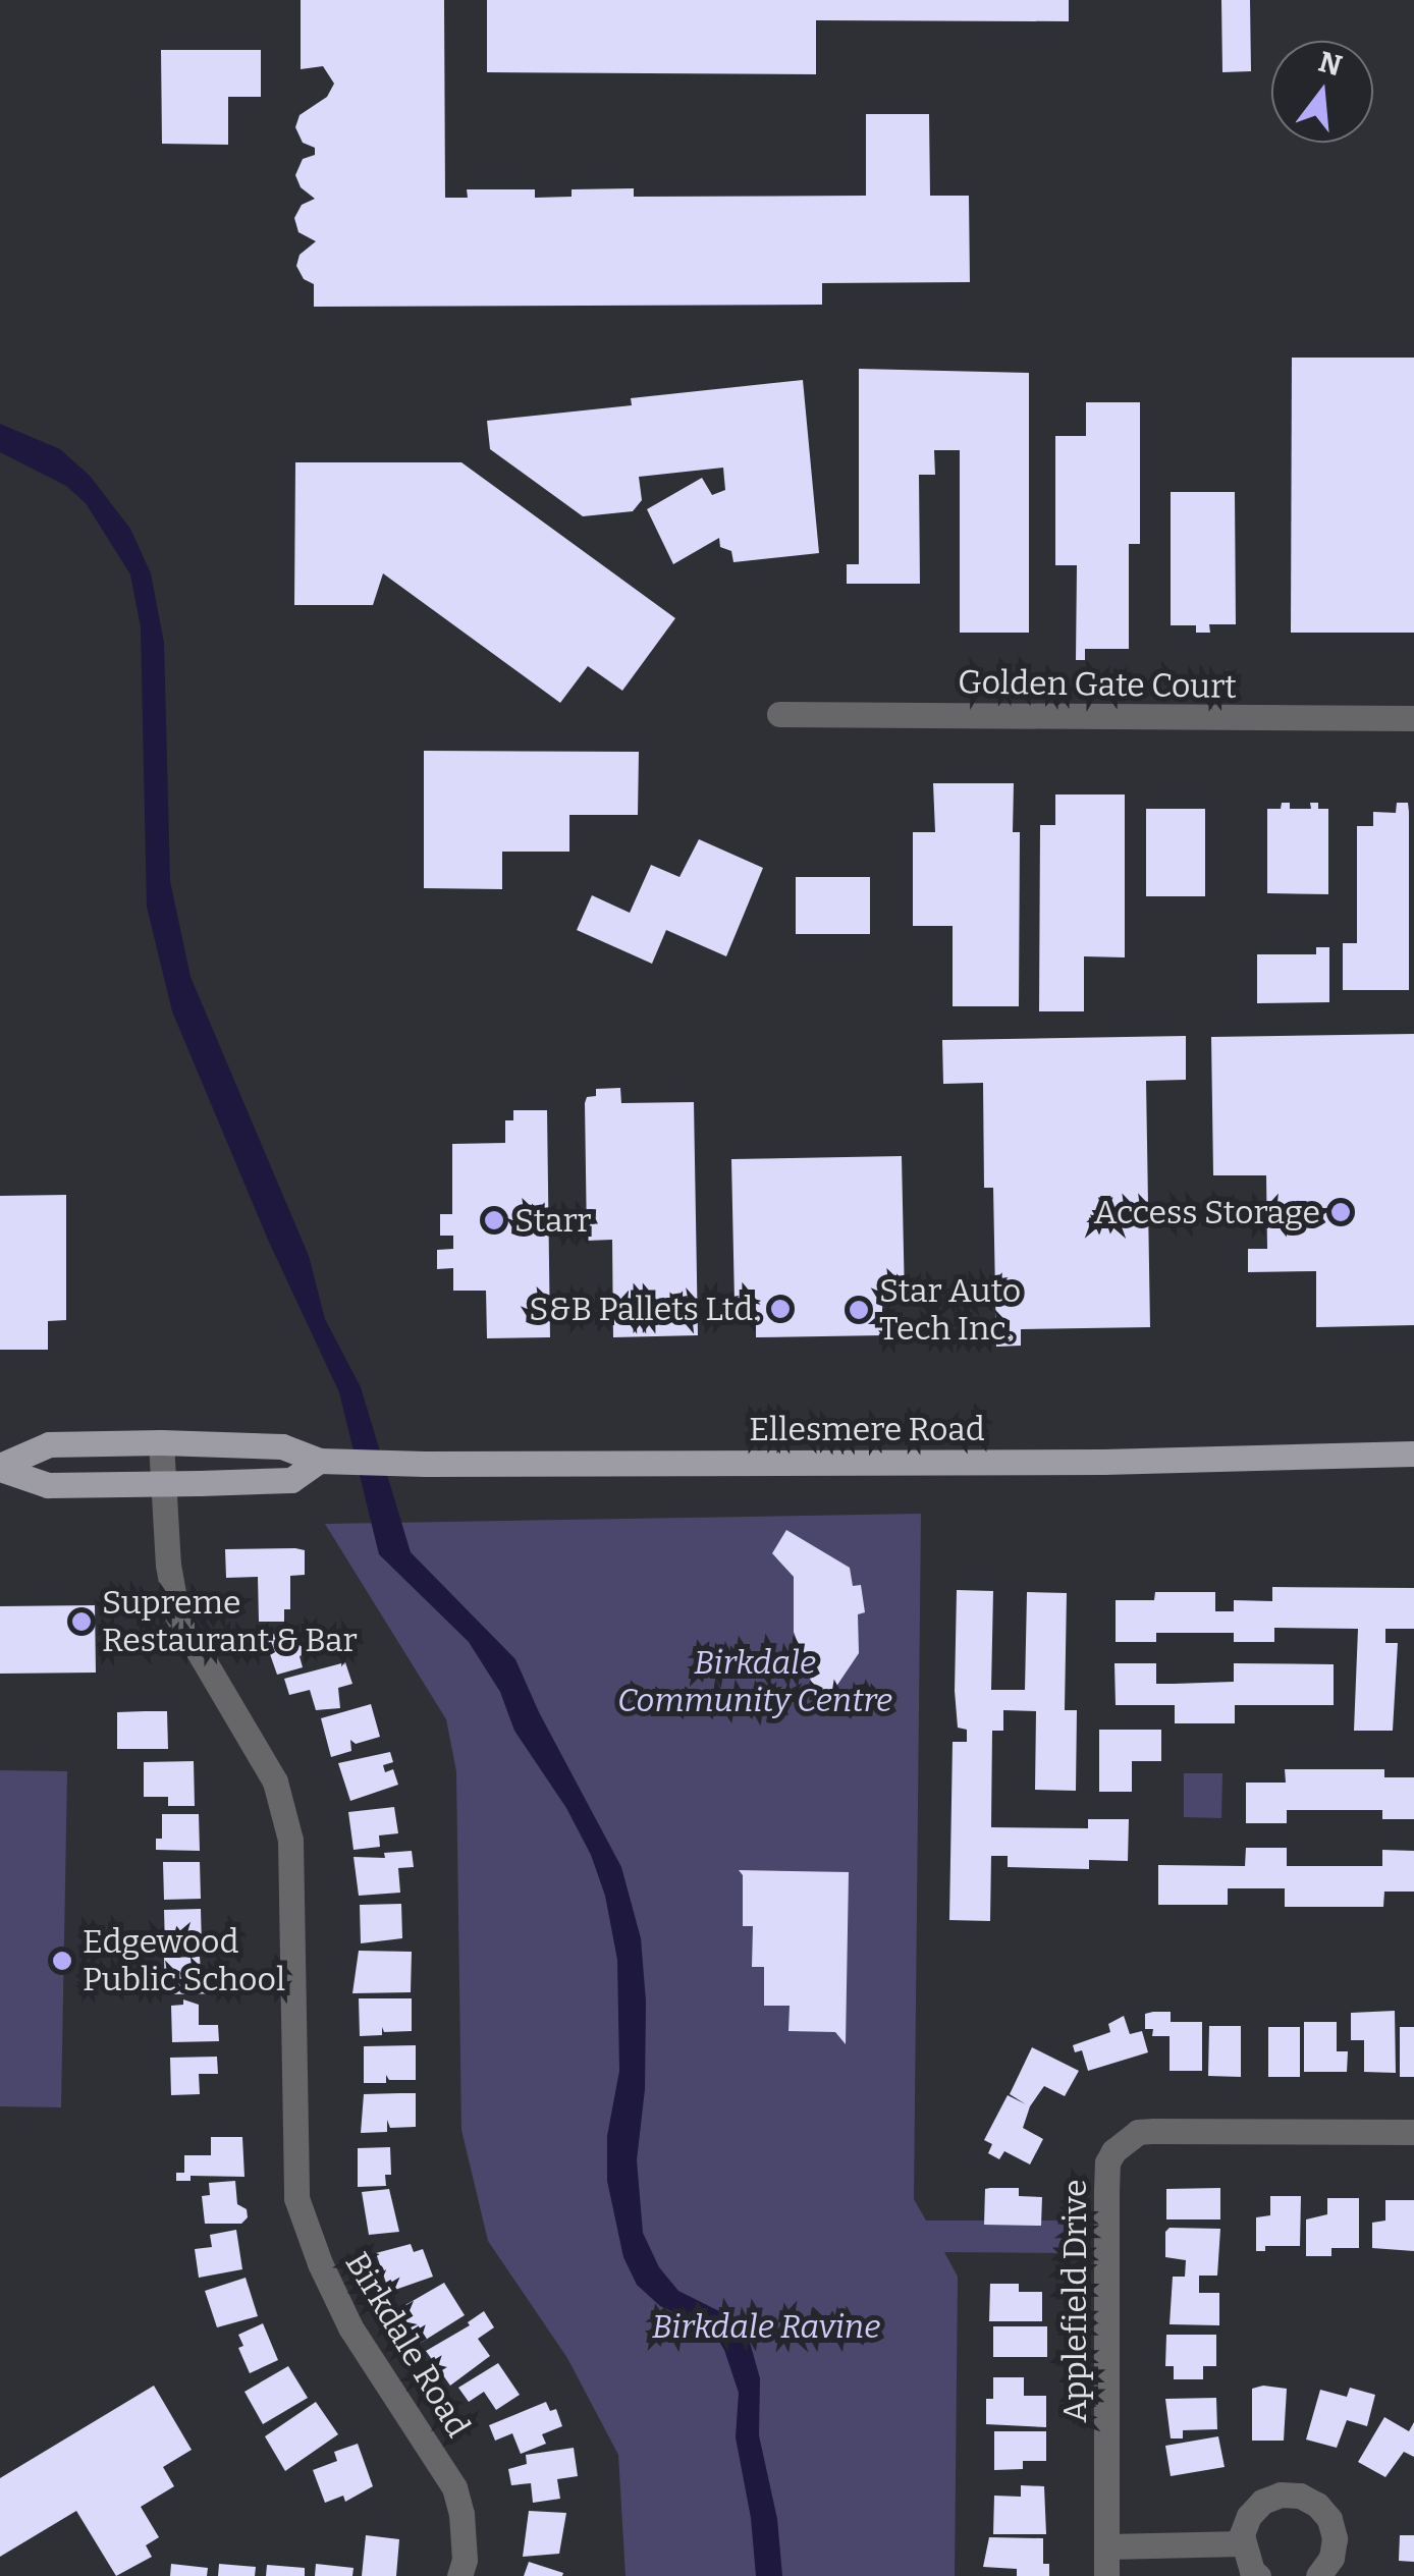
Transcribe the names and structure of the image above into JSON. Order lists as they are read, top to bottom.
{
  "streets": {
    "main road": ["Ellesmere Road"],
    "street": ["Golden Gate Court", "Applefield Drive", "Birkdale Road"]
  },
  "crossings": [
    ["Ellesmere Road", "Birkdale Road"]
  ],
  "parks": ["Birkdale Community Centre", "Birkdale Ravine"],
  "places": [
    "Access Storage",
    "Starr",
    "S&B Pallets Ltd.",
    "Star Auto Tech Inc.",
    "Supreme Restaurant & Bar",
    "Edgewood Public School"
  ],
  "north": "top"
}
